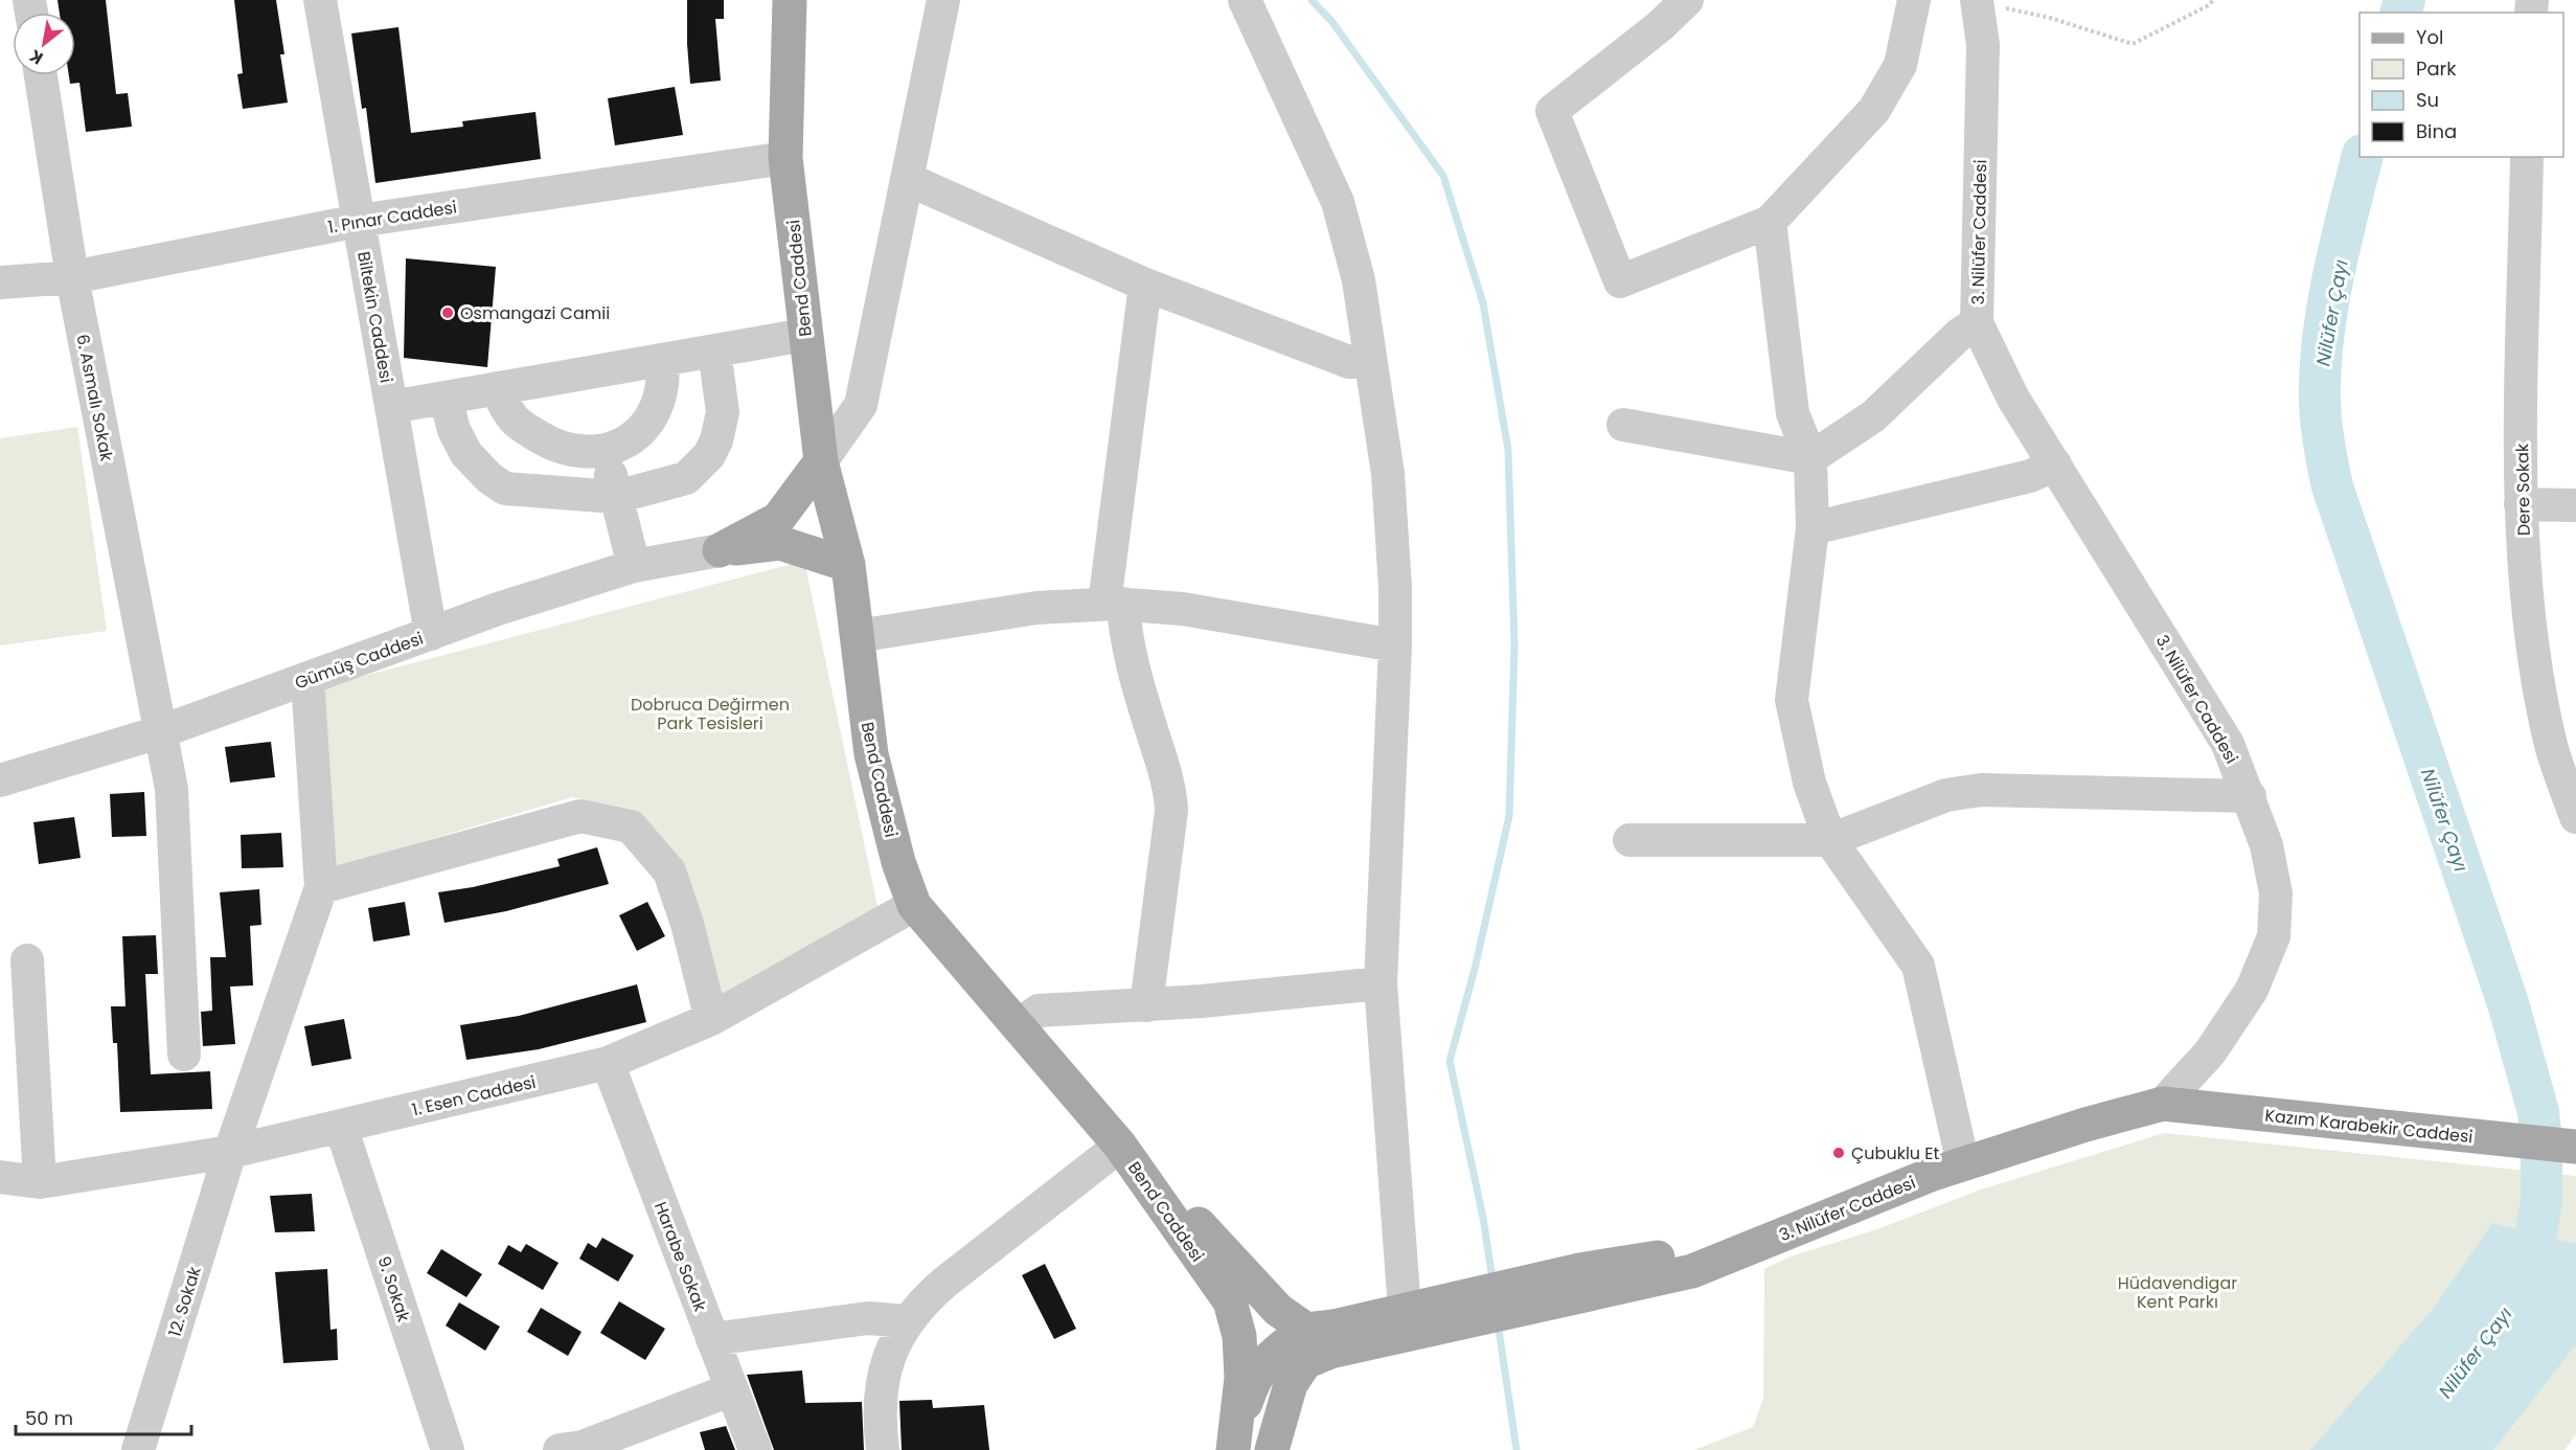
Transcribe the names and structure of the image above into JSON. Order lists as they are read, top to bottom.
{
  "streets": {
    "main road": ["3. Nilüfer Caddesi", "Bend Caddesi", "Kazım Karabekir Caddesi"],
    "street": [
      "1. Pınar Caddesi",
      "Biltekin Caddesi",
      "6. Asmalı Sokak",
      "Dere Sokak",
      "Gümüş Caddesi",
      "1. Esen Caddesi",
      "Harabe Sokak",
      "9. Sokak",
      "12. Sokak"
    ]
  },
  "crossings": [
    ["1. Pınar Caddesi", "Bend Caddesi"],
    ["1. Pınar Caddesi", "Biltekin Caddesi"],
    ["1. Pınar Caddesi", "6. Asmalı Sokak"],
    ["3. Nilüfer Caddesi", "Kazım Karabekir Caddesi"],
    ["Bend Caddesi", "1. Esen Caddesi"],
    ["Biltekin Caddesi", "Gümüş Caddesi"],
    ["6. Asmalı Sokak", "Gümüş Caddesi"],
    ["1. Esen Caddesi", "Harabe Sokak"],
    ["1. Esen Caddesi", "9. Sokak"],
    ["1. Esen Caddesi", "12. Sokak"]
  ],
  "water": ["Nilüfer Çayı"],
  "parks": ["Dobruca Değirmen Park Tesisleri", "Hüdavendigar Kent Parkı"],
  "places": ["Osmangazi Camii", "Çubuklu Et"],
  "legend": [
    "Yol",
    "Park",
    "Su",
    "Bina"
  ],
  "scale_bar": "50 m",
  "north": "bottom left"
}
